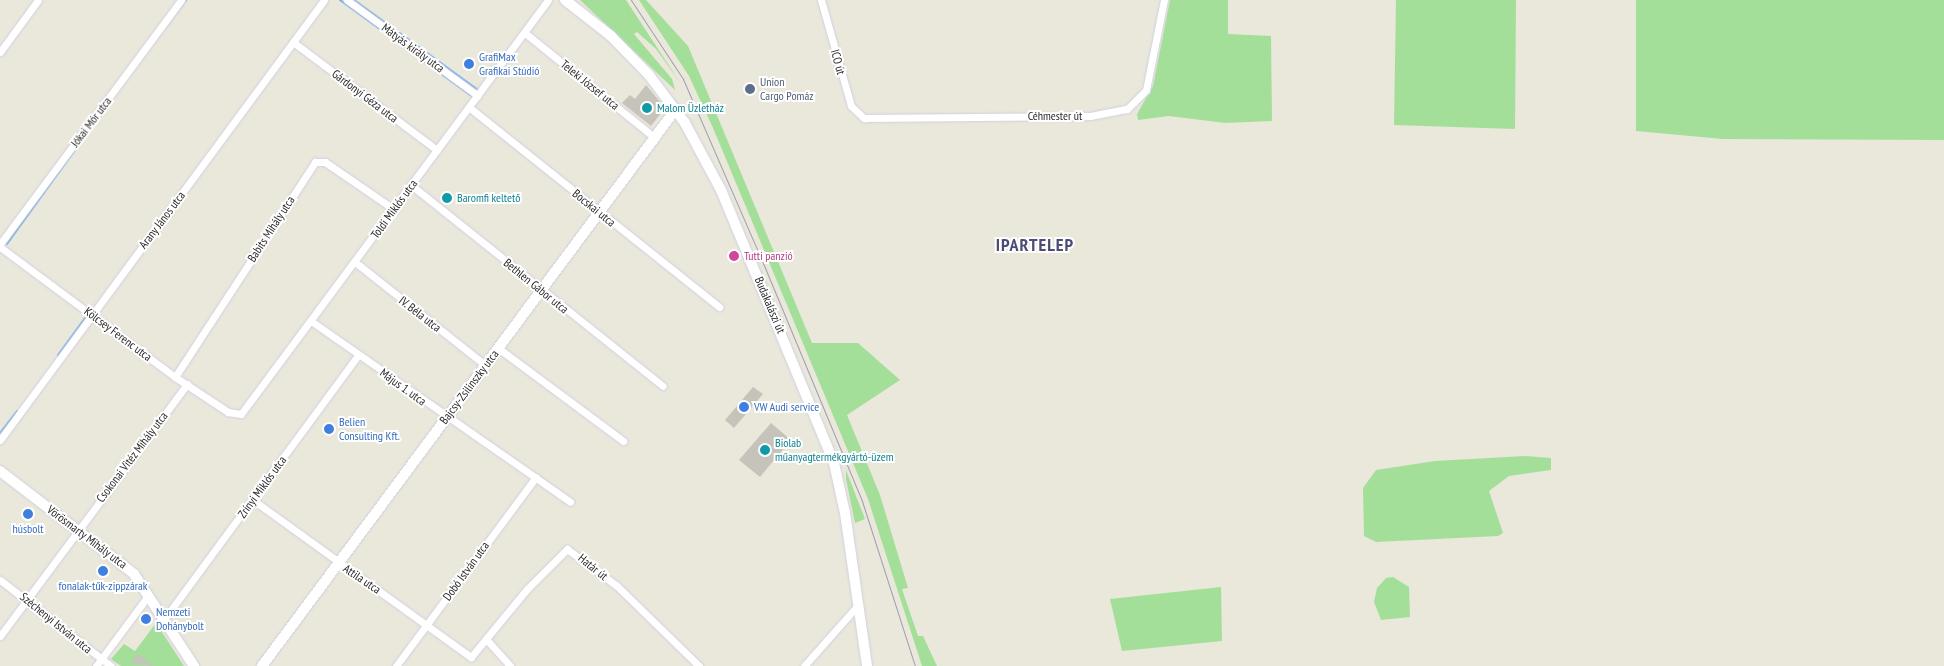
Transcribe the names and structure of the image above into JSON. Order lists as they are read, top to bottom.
{
  "streets": {
    "street": [
      "Mátyás király utca",
      "ICO út",
      "Teleki József utca",
      "Gárdonyi Géza utca",
      "Céhmester út",
      "Jókai Mór utca",
      "Bocskai utca",
      "Toldi Miklós utca",
      "Arany János utca",
      "Babits Mihály utca",
      "Bethlen Gábor utca",
      "Budakalászi út",
      "IV. Béla utca",
      "Kölcsey Ferenc utca",
      "Május 1. utca",
      "Bajcsy-Zsilinszky utca",
      "Csokonai Vitéz Mihály utca",
      "Zrínyi Miklós utca",
      "Vörösmarty Mihály utca",
      "Határ út",
      "Dobó István utca",
      "Attila utca",
      "Széchenyi István utca"
    ]
  },
  "crossings": [
    ["Mátyás király utca", "Toldi Miklós utca"],
    ["ICO út", "Céhmester út"],
    ["Teleki József utca", "Toldi Miklós utca"],
    ["Teleki József utca", "Bajcsy-Zsilinszky utca"],
    ["Gárdonyi Géza utca", "Toldi Miklós utca"],
    ["Gárdonyi Géza utca", "Arany János utca"],
    ["Jókai Mór utca", "Kölcsey Ferenc utca"],
    ["Bocskai utca", "Toldi Miklós utca"],
    ["Bocskai utca", "Bajcsy-Zsilinszky utca"],
    ["Toldi Miklós utca", "Babits Mihály utca"],
    ["Toldi Miklós utca", "Bethlen Gábor utca"],
    ["Toldi Miklós utca", "IV. Béla utca"],
    ["Toldi Miklós utca", "Kölcsey Ferenc utca"],
    ["Toldi Miklós utca", "Május 1. utca"],
    ["Arany János utca", "Kölcsey Ferenc utca"],
    ["Babits Mihály utca", "Kölcsey Ferenc utca"],
    ["Bethlen Gábor utca", "Bajcsy-Zsilinszky utca"],
    ["Budakalászi út", "Bajcsy-Zsilinszky utca"],
    ["IV. Béla utca", "Bajcsy-Zsilinszky utca"],
    ["Kölcsey Ferenc utca", "Csokonai Vitéz Mihály utca"],
    ["Május 1. utca", "Bajcsy-Zsilinszky utca"],
    ["Május 1. utca", "Zrínyi Miklós utca"],
    ["Május 1. utca", "Dobó István utca"],
    ["Bajcsy-Zsilinszky utca", "Attila utca"],
    ["Csokonai Vitéz Mihály utca", "Vörösmarty Mihály utca"],
    ["Csokonai Vitéz Mihály utca", "Széchenyi István utca"],
    ["Zrínyi Miklós utca", "Vörösmarty Mihály utca"],
    ["Zrínyi Miklós utca", "Attila utca"],
    ["Határ út", "Attila utca"],
    ["Dobó István utca", "Attila utca"]
  ],
  "districts": ["IPARTELEP"],
  "places": [
    "GrafiMax Grafikai Stúdió",
    "Union Cargo Pomáz",
    "Malom Üzletház",
    "Baromfi keltető",
    "Tutti panzió",
    "VW Audi service",
    "Belien Consulting Kft.",
    "Biolab műanyagtermékgyártó-üzem",
    "húsbolt",
    "fonalak-tűk-zippzárak",
    "Nemzeti Dohánybolt"
  ]
}
